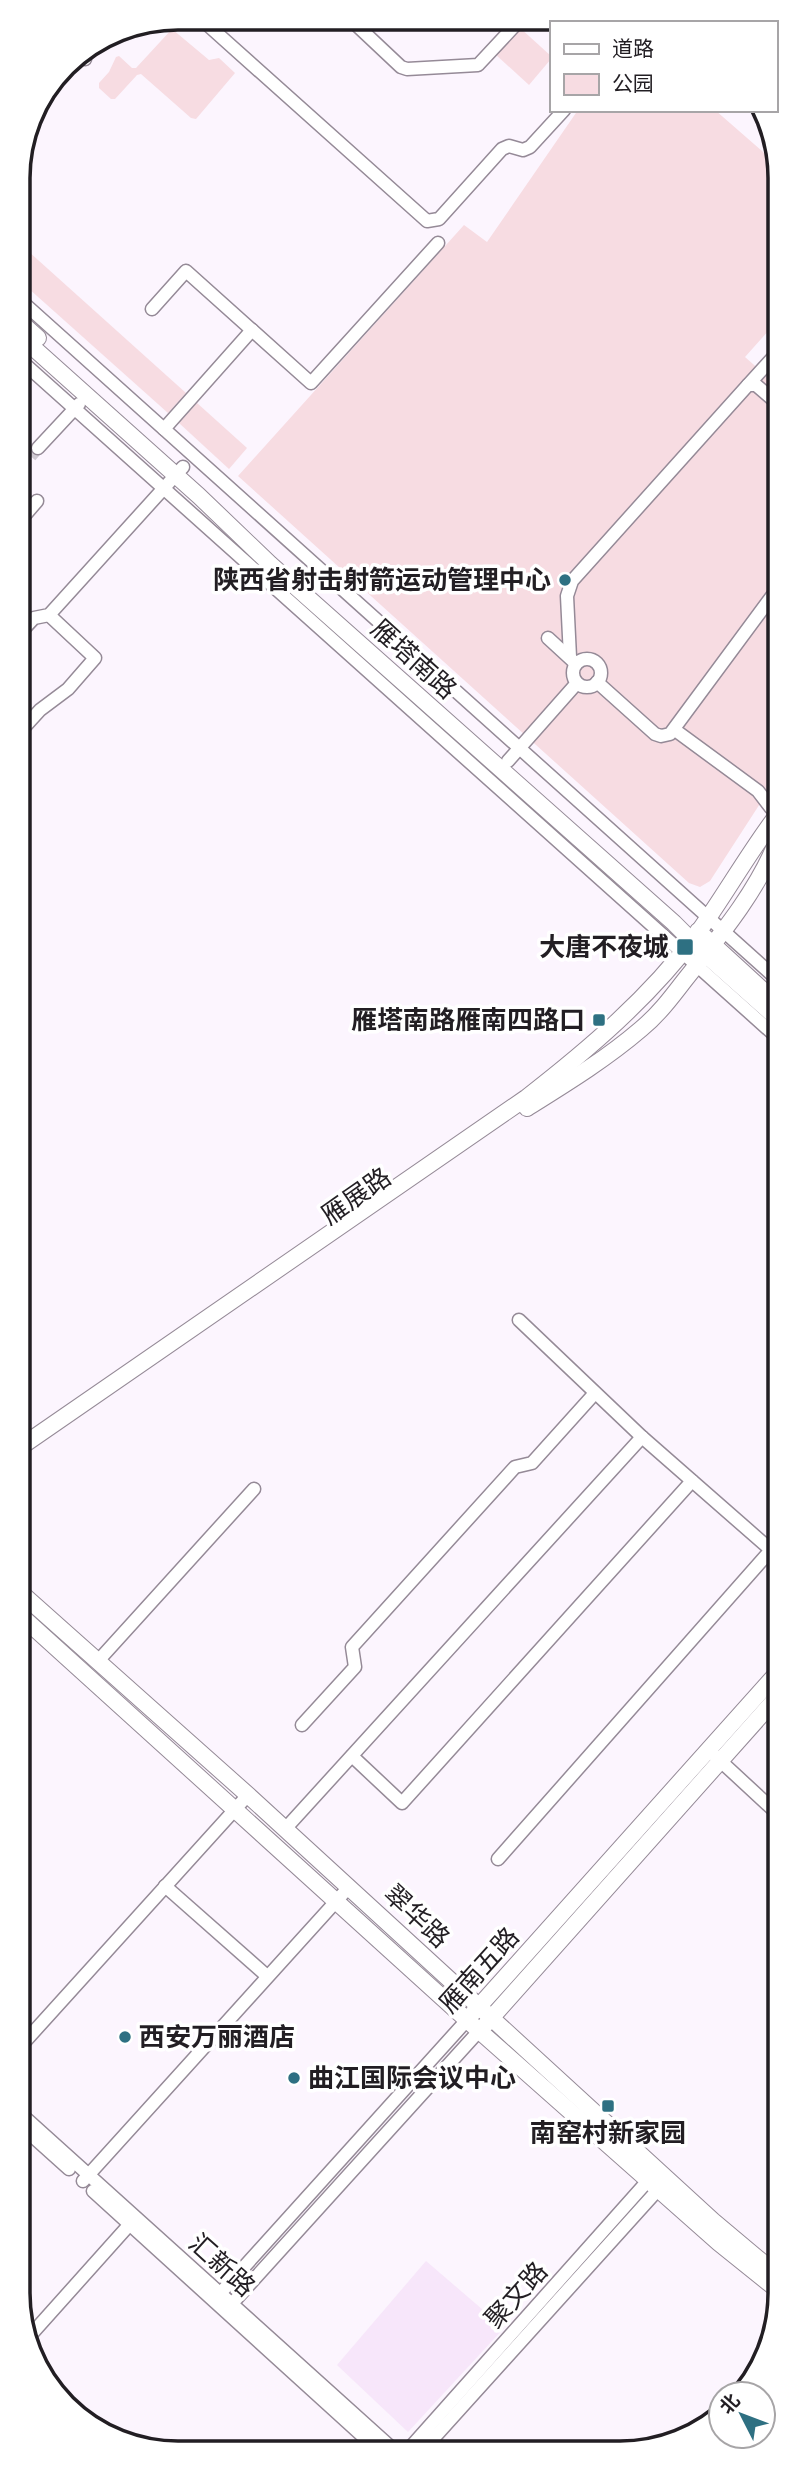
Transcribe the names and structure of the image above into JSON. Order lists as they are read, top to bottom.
{
  "streets": {
    "main road": [
      "雁塔南路",
      "雁展路",
      "翠华路",
      "雁南五路"
    ],
    "street": ["汇新路", "聚文路"]
  },
  "crossings": [
    ["雁塔南路", "雁展路"],
    ["翠华路", "雁南五路"],
    ["翠华路", "聚文路"],
    ["雁南五路", "汇新路"]
  ],
  "places": {
    "other": ["陕西省射击射箭运动管理中心", "西安万丽酒店", "曲江国际会议中心"],
    "transit": ["大唐不夜城", "雁塔南路雁南四路口", "南窑村新家园"]
  },
  "legend": ["道路", "公园"],
  "north": "top left"
}
